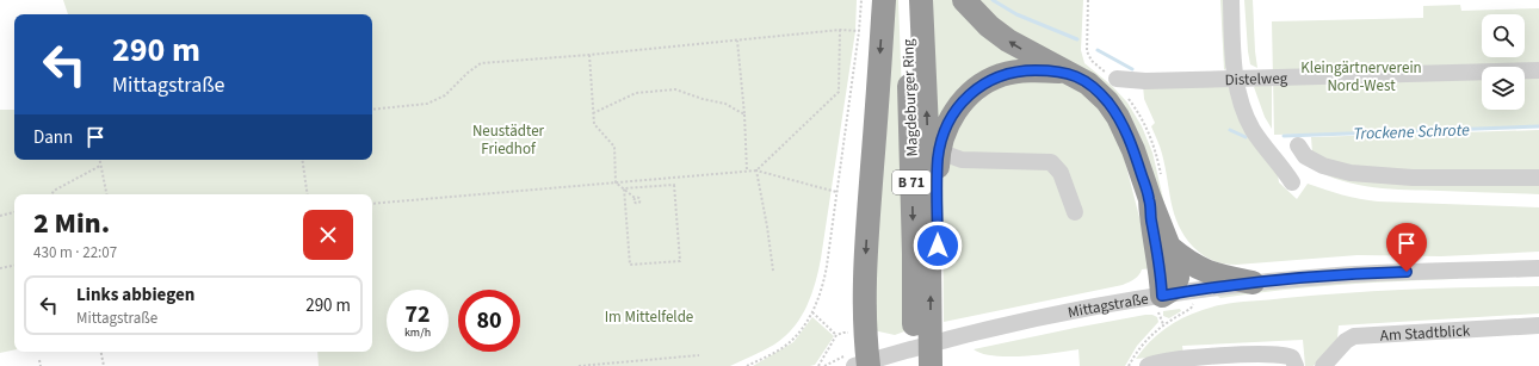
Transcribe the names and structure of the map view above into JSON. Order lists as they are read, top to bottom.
{
  "streets": {
    "highway": ["Magdeburger Ring", "B 71"],
    "street": ["Distelweg", "Mittagstraße", "Am Stadtblick"]
  },
  "crossings": [
    ["Magdeburger Ring", "Mittagstraße"]
  ],
  "water": ["Trockene Schrote"],
  "parks": ["Kleingärtnerverein Nord-West", "Neustädter Friedhof", "Im Mittelfelde"],
  "page": {
    "turn": ["290 m", "Mittagstraße"],
    "then": "Dann",
    "heading": ["2 Min.", "430 m · 22:07"],
    "list": [
      {
        "name": "Links abbiegen",
        "note": "Mittagstraße",
        "value": "290 m"
      }
    ],
    "speed": "72 km/h",
    "limit": "80"
  }
}
